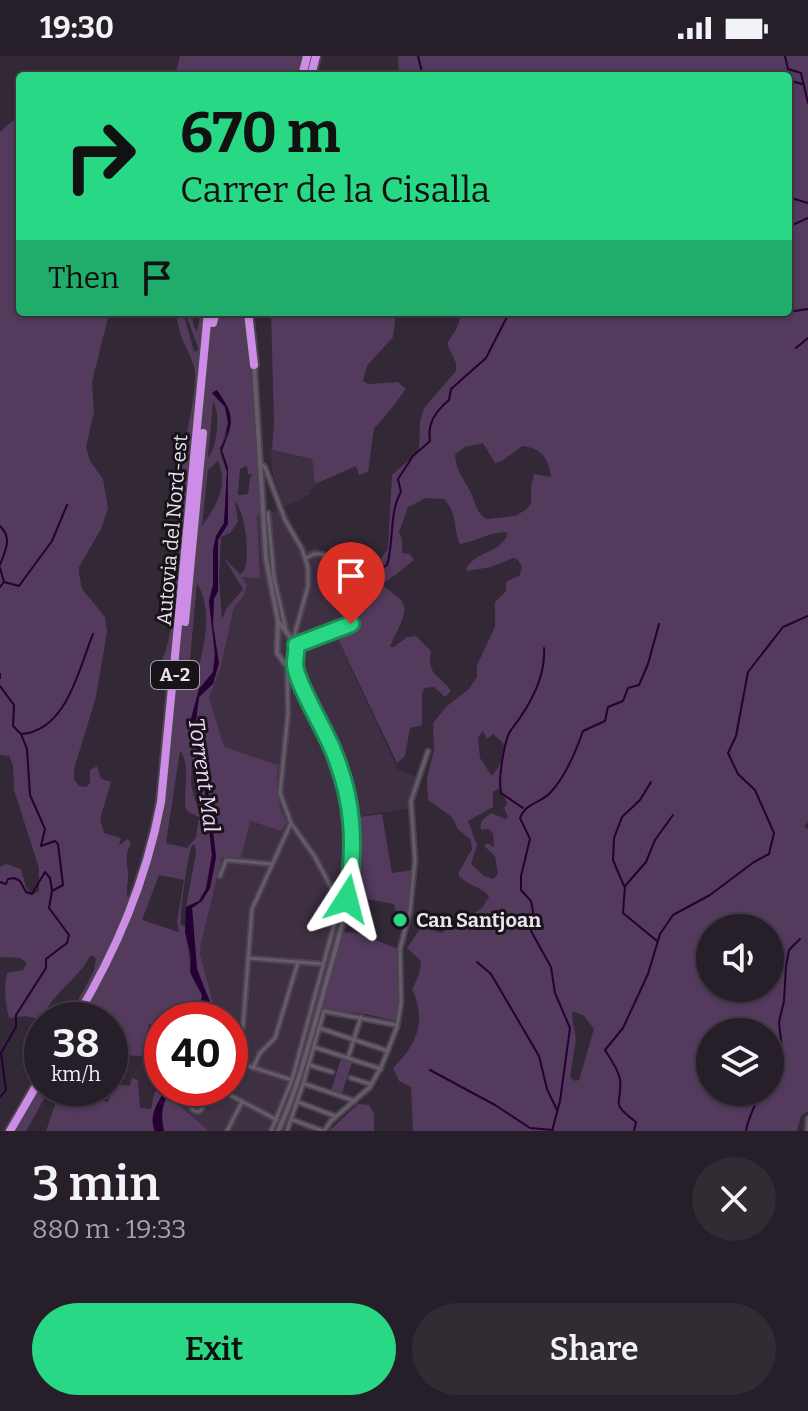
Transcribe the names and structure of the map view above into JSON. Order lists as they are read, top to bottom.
{
  "streets": {
    "highway": ["Autovia del Nord-est", "A-2"]
  },
  "water": ["Torrent Mal"],
  "places": ["Can Santjoan"],
  "page": {
    "status": "19:30",
    "turn": ["670 m", "Carrer de la Cisalla"],
    "then": "Then",
    "speed": "38 km/h",
    "limit": "40",
    "heading": ["3 min", "880 m · 19:33"],
    "buttons": ["Exit", "Share"]
  }
}
